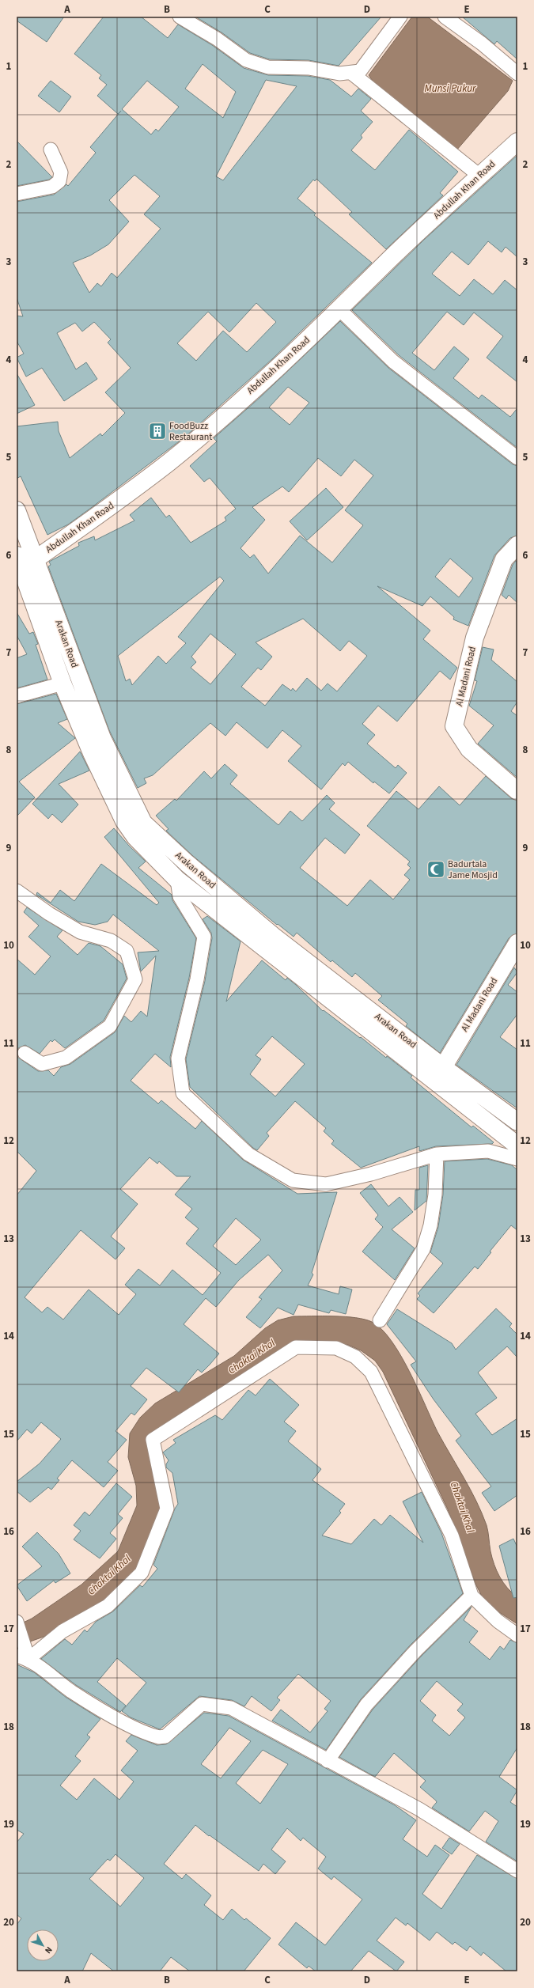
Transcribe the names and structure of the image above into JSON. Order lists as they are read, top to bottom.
{
  "streets": {
    "main road": ["Abdullah Khan Road", "Arakan Road", "Al Madani Road"]
  },
  "crossings": [
    ["Abdullah Khan Road", "Arakan Road"],
    ["Arakan Road", "Al Madani Road"]
  ],
  "water": ["Munsi Pukur", "Chaktai Khal"],
  "places": {
    "building": ["FoodBuzz Restaurant"],
    "mosque": ["Badurtala Jame Mosjid"]
  },
  "north": "bottom right",
  "grid": {
    "columns": [
      "A",
      "B",
      "C",
      "D",
      "E"
    ],
    "rows": [
      "1",
      "2",
      "3",
      "4",
      "5",
      "6",
      "7",
      "8",
      "9",
      "10",
      "11",
      "12",
      "13",
      "14",
      "15",
      "16",
      "17",
      "18",
      "19",
      "20"
    ]
  }
}
